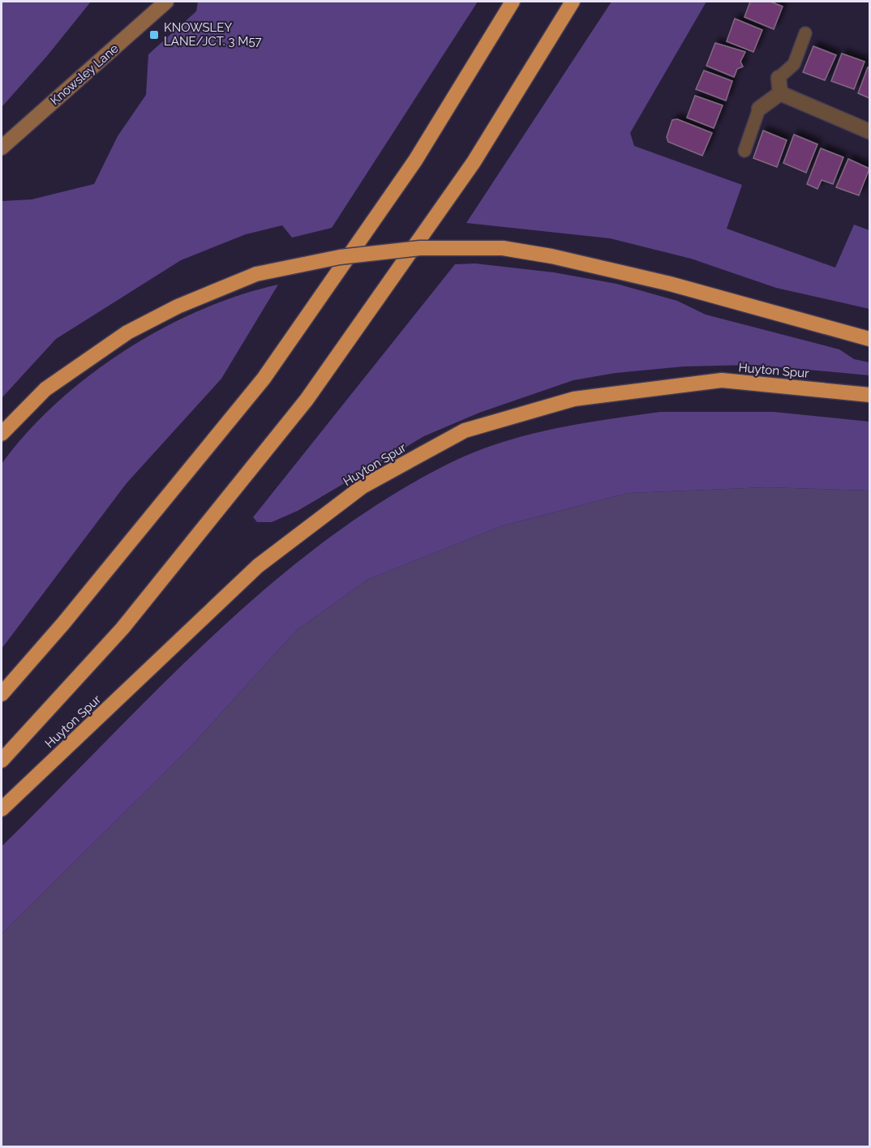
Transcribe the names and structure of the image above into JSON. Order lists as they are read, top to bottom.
{
  "streets": {
    "highway": ["Huyton Spur"],
    "main road": ["Knowsley Lane"]
  },
  "places": {
    "transit": ["KNOWSLEY LANE/JCT. 3 M57"]
  }
}
